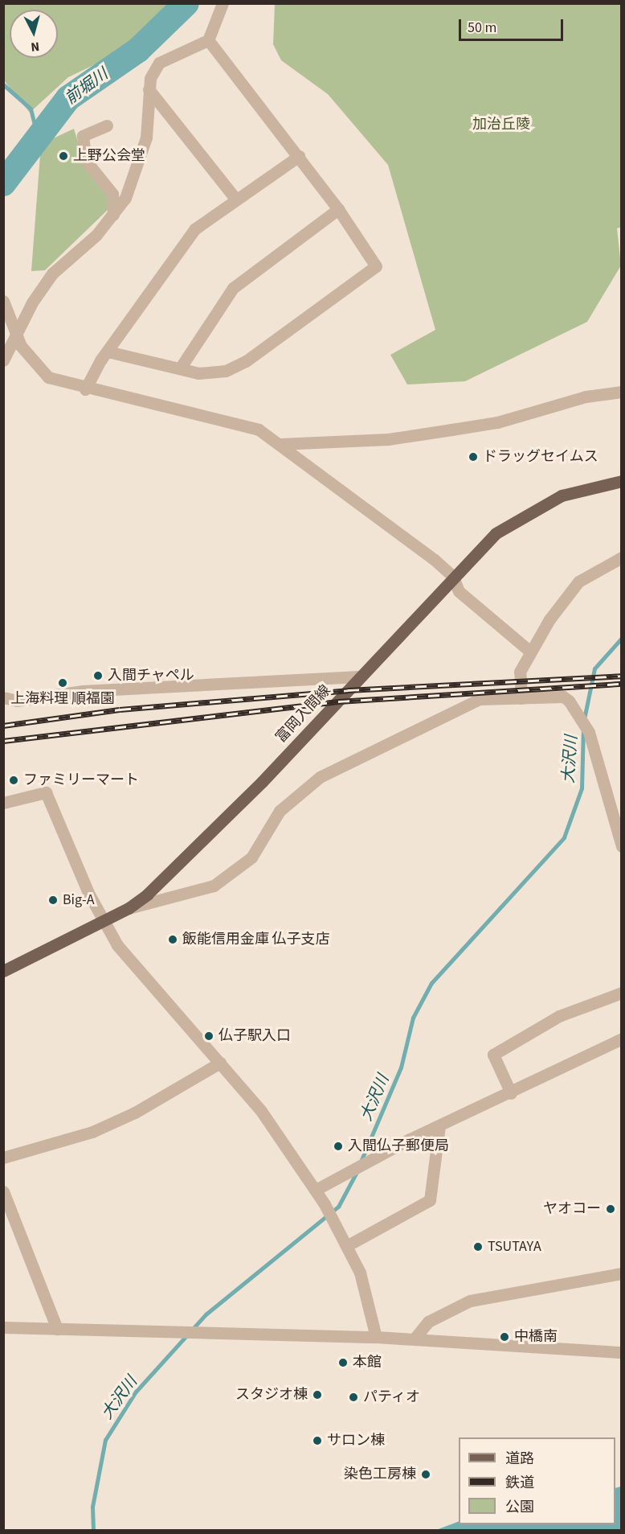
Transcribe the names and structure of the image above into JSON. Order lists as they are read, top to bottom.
{
  "streets": {
    "main road": ["富岡入間線"]
  },
  "water": ["前堀川", "大沢川"],
  "parks": ["加治丘陵"],
  "places": [
    "上野公会堂",
    "ドラッグセイムス",
    "入間チャペル",
    "上海料理 順福園",
    "ファミリーマート",
    "Big-A",
    "飯能信用金庫 仏子支店",
    "仏子駅入口",
    "入間仏子郵便局",
    "ヤオコー",
    "TSUTAYA",
    "中橋南",
    "本館",
    "スタジオ棟",
    "パティオ",
    "サロン棟",
    "染色工房棟"
  ],
  "legend": ["道路", "鉄道", "公園"],
  "scale_bar": "50 m",
  "north": "bottom"
}
